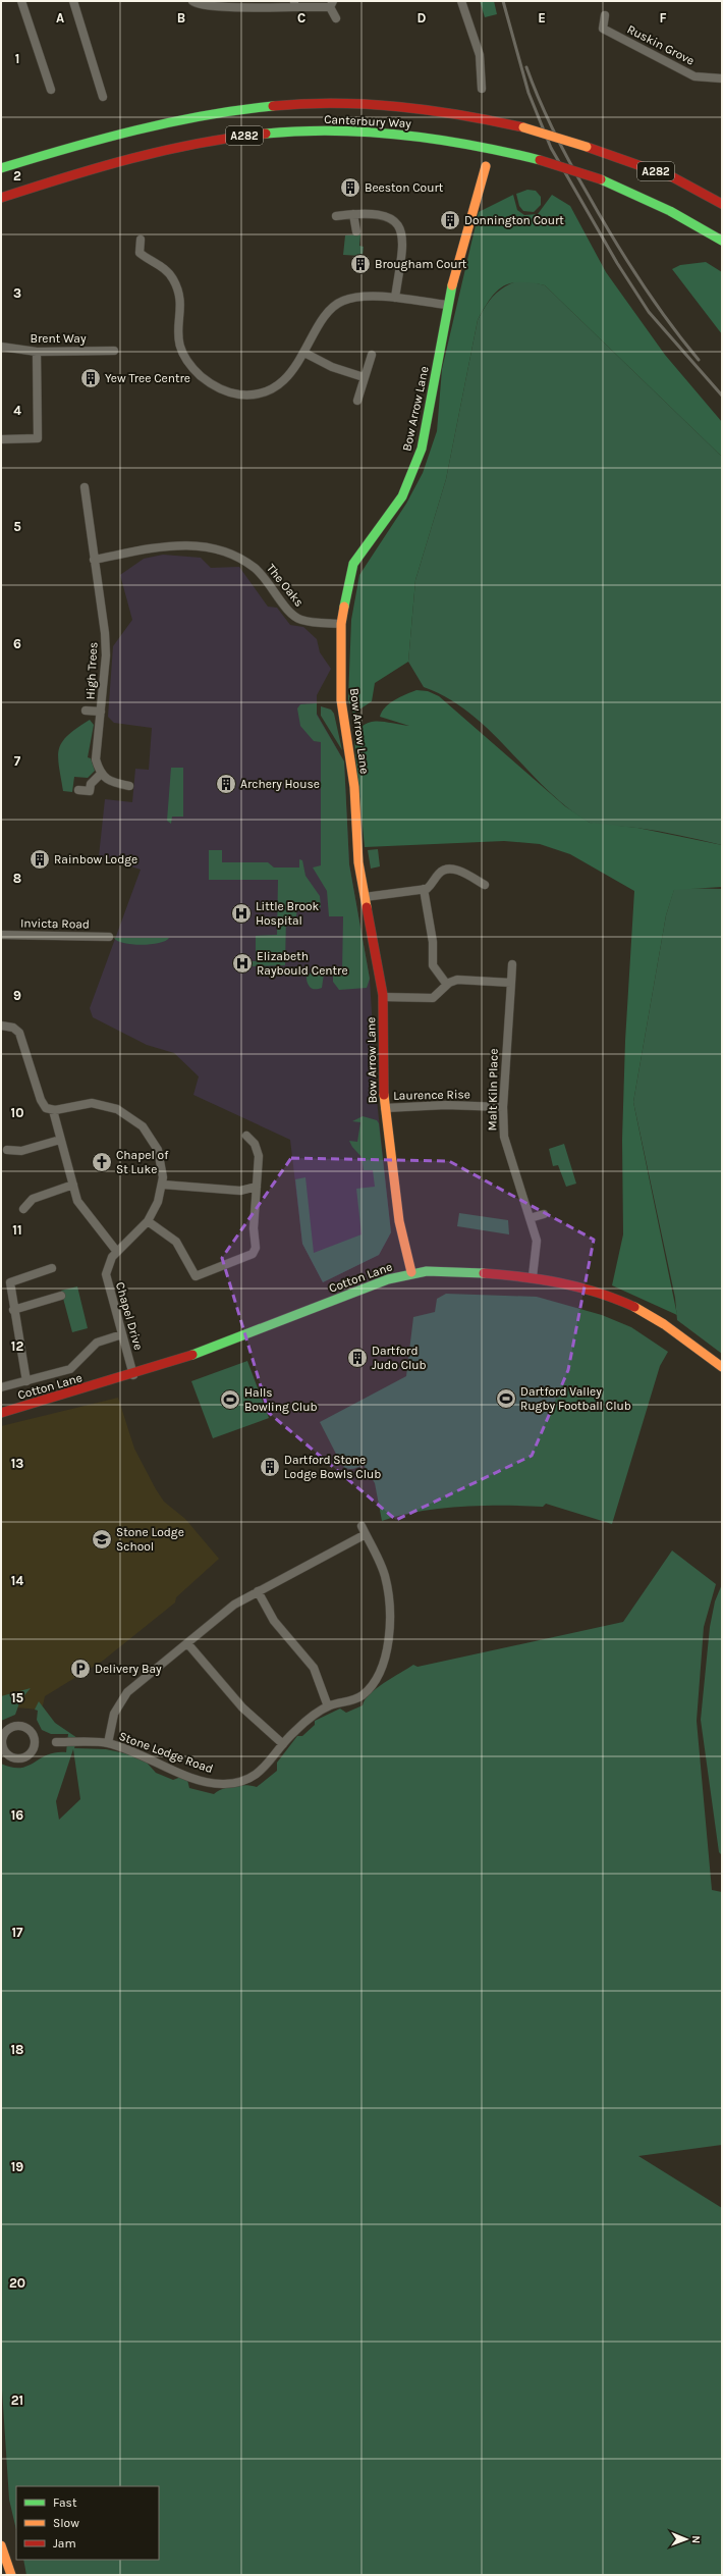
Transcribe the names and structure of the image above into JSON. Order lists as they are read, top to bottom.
{
  "streets": {
    "main road": [
      "Canterbury Way",
      "A282",
      "Bow Arrow Lane",
      "Cotton Lane"
    ],
    "street": [
      "Ruskin Grove",
      "Brent Way",
      "The Oaks",
      "High Trees",
      "Invicta Road",
      "Malt Kiln Place",
      "Laurence Rise",
      "Chapel Drive",
      "Stone Lodge Road"
    ]
  },
  "crossings": [
    ["Bow Arrow Lane", "The Oaks"],
    ["Bow Arrow Lane", "Laurence Rise"],
    ["Bow Arrow Lane", "Cotton Lane"],
    ["The Oaks", "High Trees"],
    ["Malt Kiln Place", "Laurence Rise"],
    ["Malt Kiln Place", "Cotton Lane"],
    ["Cotton Lane", "Chapel Drive"]
  ],
  "places": {
    "building": [
      "Beeston Court",
      "Donnington Court",
      "Brougham Court",
      "Yew Tree Centre",
      "Archery House",
      "Rainbow Lodge",
      "Dartford Judo Club",
      "Dartford Stone Lodge Bowls Club"
    ],
    "hospital": ["Little Brook Hospital", "Elizabeth Raybould Centre"],
    "church": ["Chapel of St Luke"],
    "sports": ["Dartford Valley Rugby Football Club", "Halls Bowling Club"],
    "school or university": ["Stone Lodge School"],
    "parking": ["Delivery Bay"]
  },
  "legend": ["Fast", "Slow", "Jam"],
  "north": "right",
  "grid": {
    "columns": [
      "A",
      "B",
      "C",
      "D",
      "E",
      "F"
    ],
    "rows": [
      "1",
      "2",
      "3",
      "4",
      "5",
      "6",
      "7",
      "8",
      "9",
      "10",
      "11",
      "12",
      "13",
      "14",
      "15",
      "16",
      "17",
      "18",
      "19",
      "20",
      "21"
    ]
  }
}
